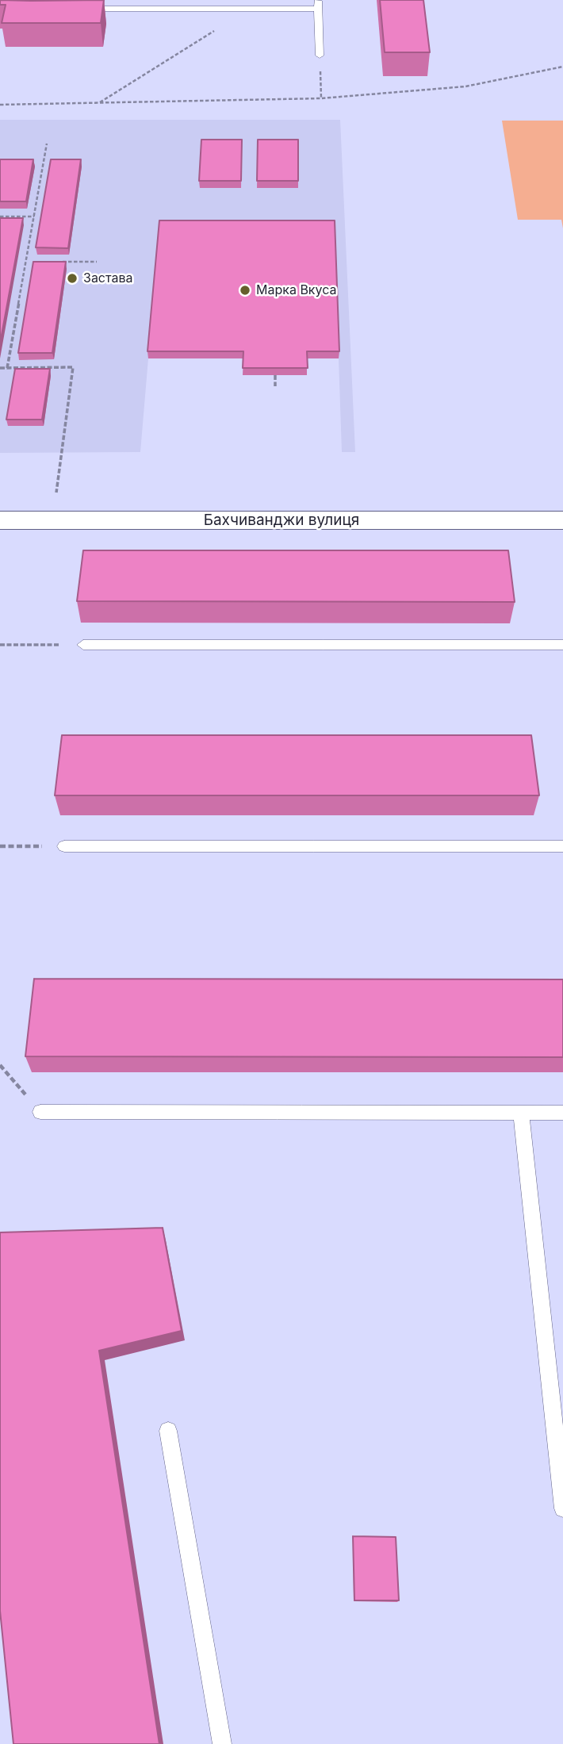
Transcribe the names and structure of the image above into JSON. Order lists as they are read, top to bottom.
{
  "streets": {
    "street": ["Бахчиванджи вулиця"]
  },
  "places": ["Застава", "Марка Вкуса"]
}
